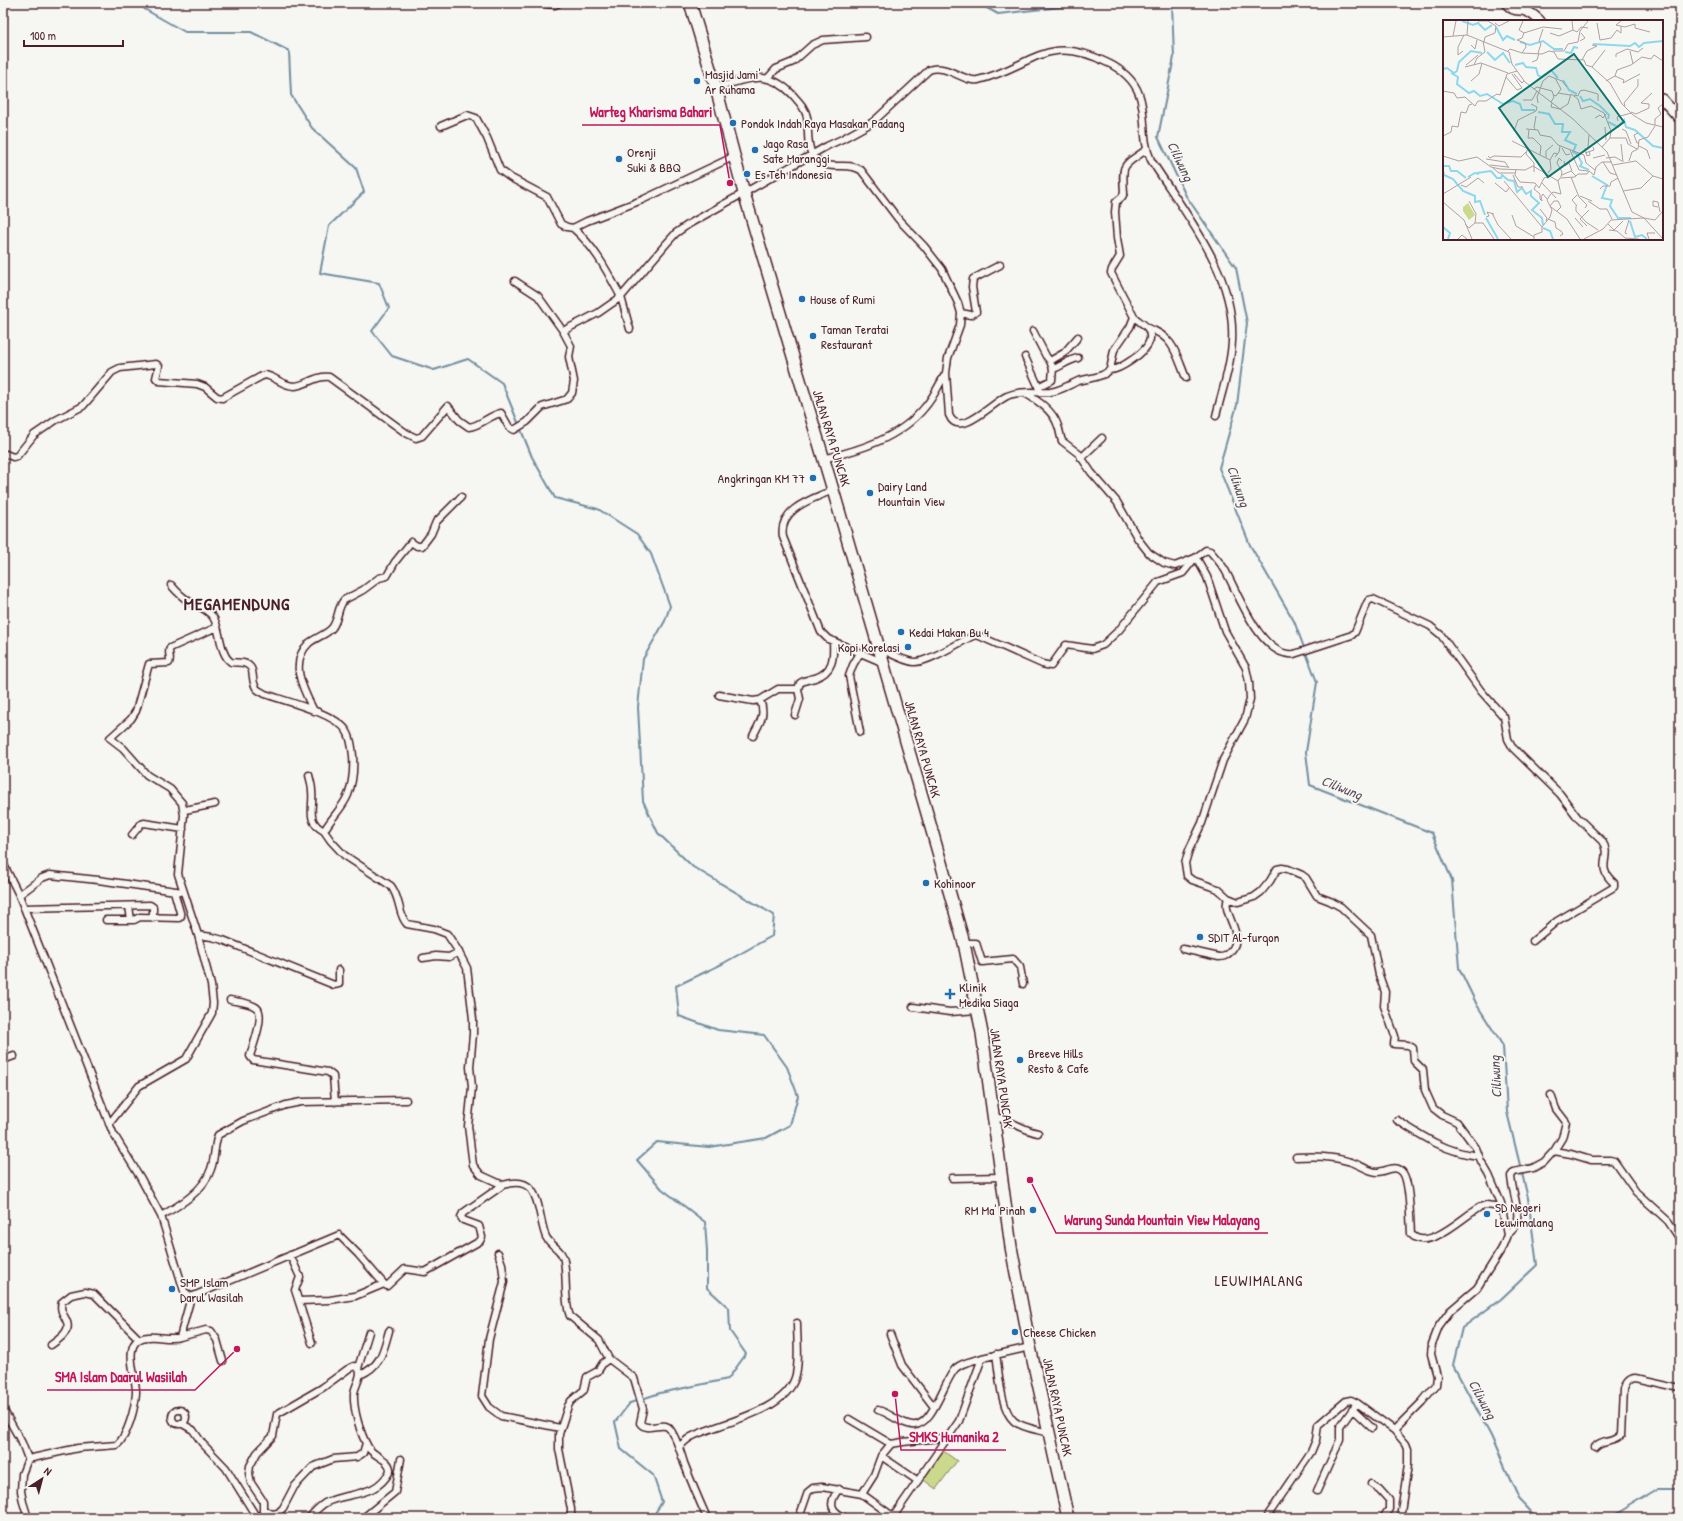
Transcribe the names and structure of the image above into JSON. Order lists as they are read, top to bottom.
{
  "streets": {
    "highway": ["JALAN RAYA PUNCAK"]
  },
  "districts": ["MEGAMENDUNG", "LEUWIMALANG"],
  "water": ["Ciliwung"],
  "places": {
    "other": [
      "Masjid Jami' Ar Ruhama",
      "Pondok Indah Raya Masakan Padang",
      "Jago Rasa Sate Maranggi",
      "Orenji Suki & BBQ",
      "Es Teh Indonesia",
      "Warteg Kharisma Bahari",
      "House of Rumi",
      "Taman Teratai Restaurant",
      "Angkringan KM 77",
      "Dairy Land Mountain View",
      "Kedai Makan Bu 4",
      "Kopi Korelasi",
      "Kohinoor",
      "SDIT Al-furqon",
      "Breeve Hills Resto & Cafe",
      "Warung Sunda Mountain View Malayang",
      "RM Ma' Pinah",
      "SD Negeri Leuwimalang",
      "SMP Islam Darul Wasilah",
      "Cheese Chicken",
      "SMA Islam Daarul Wasiilah",
      "SMKS Humanika 2"
    ],
    "health": ["Klinik Medika Siaga"]
  },
  "scale_bar": "100 m",
  "north": "top right"
}
